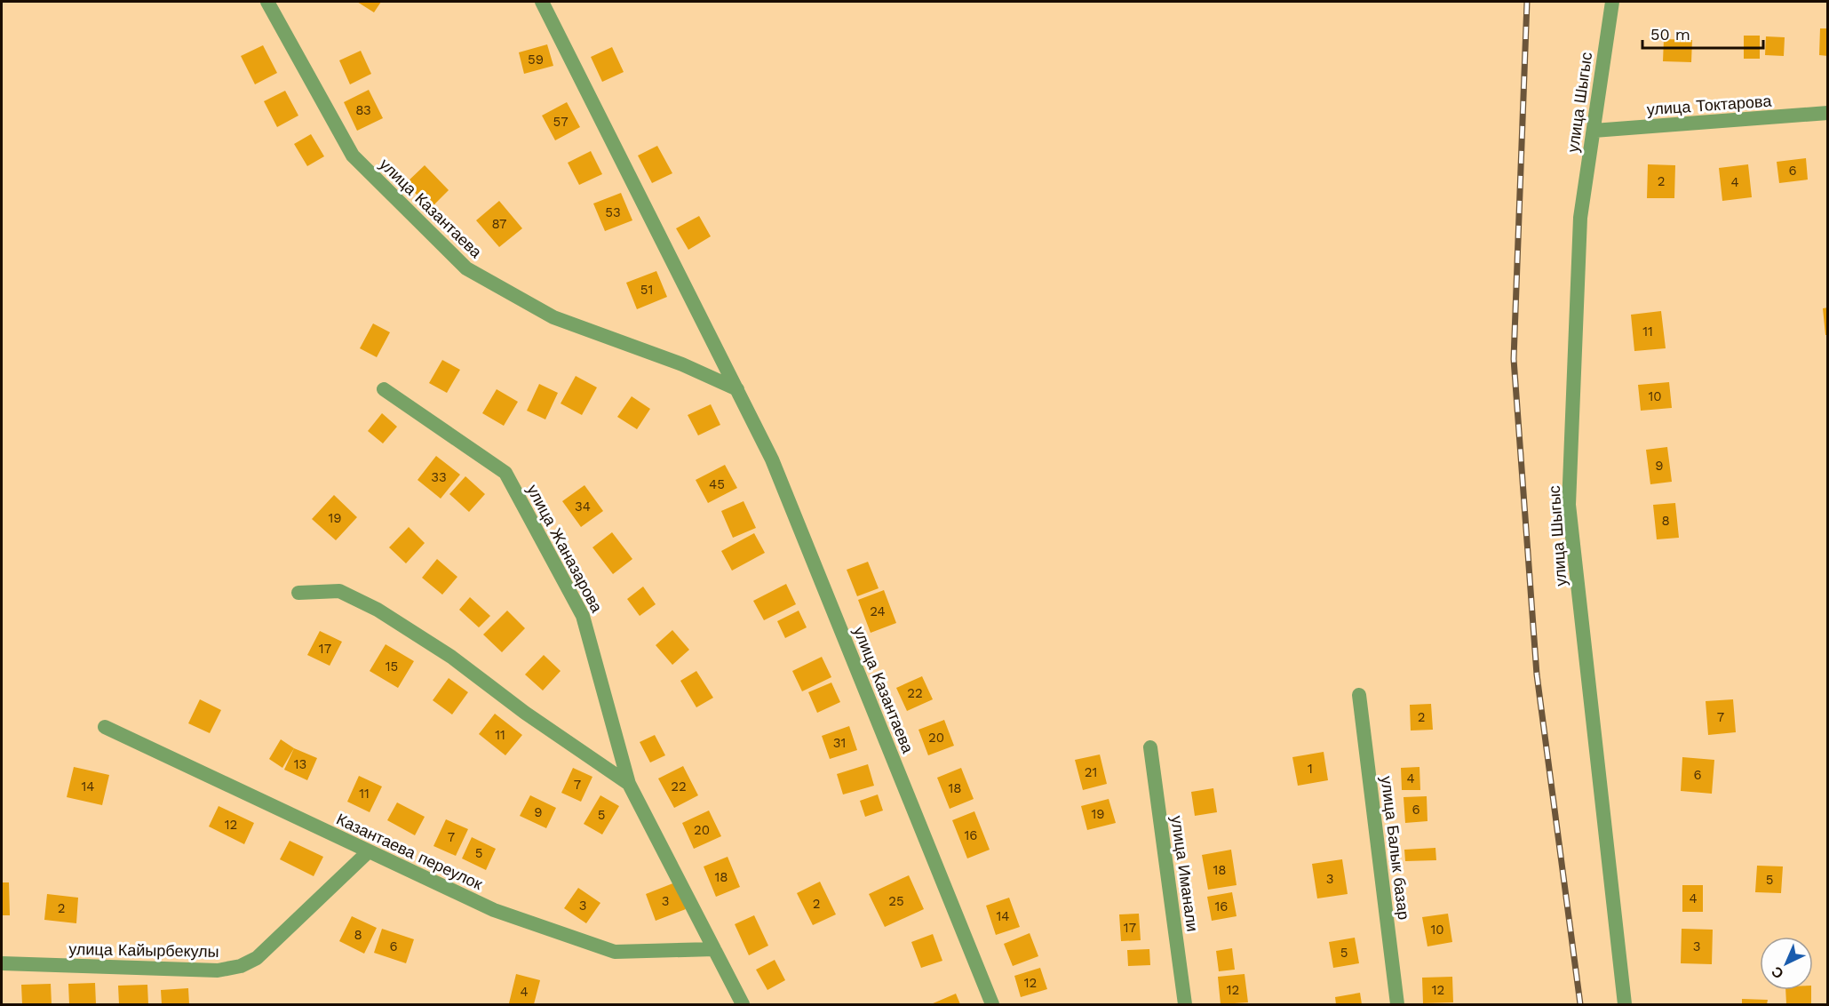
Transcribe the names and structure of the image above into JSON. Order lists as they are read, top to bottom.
{
  "streets": {
    "street": [
      "улица Шыгыс",
      "улица Токтарова",
      "улица Казантаева",
      "улица Жаназарова",
      "улица Балык базар",
      "Казантаева переулок",
      "улица Иманали",
      "улица Кайырбекулы"
    ]
  },
  "crossings": [
    ["улица Шыгыс", "улица Токтарова"],
    ["улица Жаназарова", "Казантаева переулок"],
    ["Казантаева переулок", "улица Кайырбекулы"]
  ],
  "house_numbers": [
    "59",
    "83",
    "57",
    "6",
    "2",
    "4",
    "53",
    "87",
    "51",
    "11",
    "10",
    "9",
    "33",
    "45",
    "34",
    "19",
    "8",
    "24",
    "17",
    "15",
    "22",
    "2",
    "7",
    "11",
    "20",
    "31",
    "13",
    "1",
    "21",
    "6",
    "4",
    "7",
    "14",
    "22",
    "18",
    "11",
    "6",
    "9",
    "19",
    "5",
    "12",
    "20",
    "16",
    "7",
    "5",
    "18",
    "18",
    "3",
    "5",
    "4",
    "3",
    "25",
    "2",
    "3",
    "16",
    "2",
    "14",
    "17",
    "10",
    "8",
    "6",
    "3",
    "5",
    "12",
    "12",
    "12",
    "4"
  ],
  "scale_bar": "50 m",
  "north": "bottom left"
}
